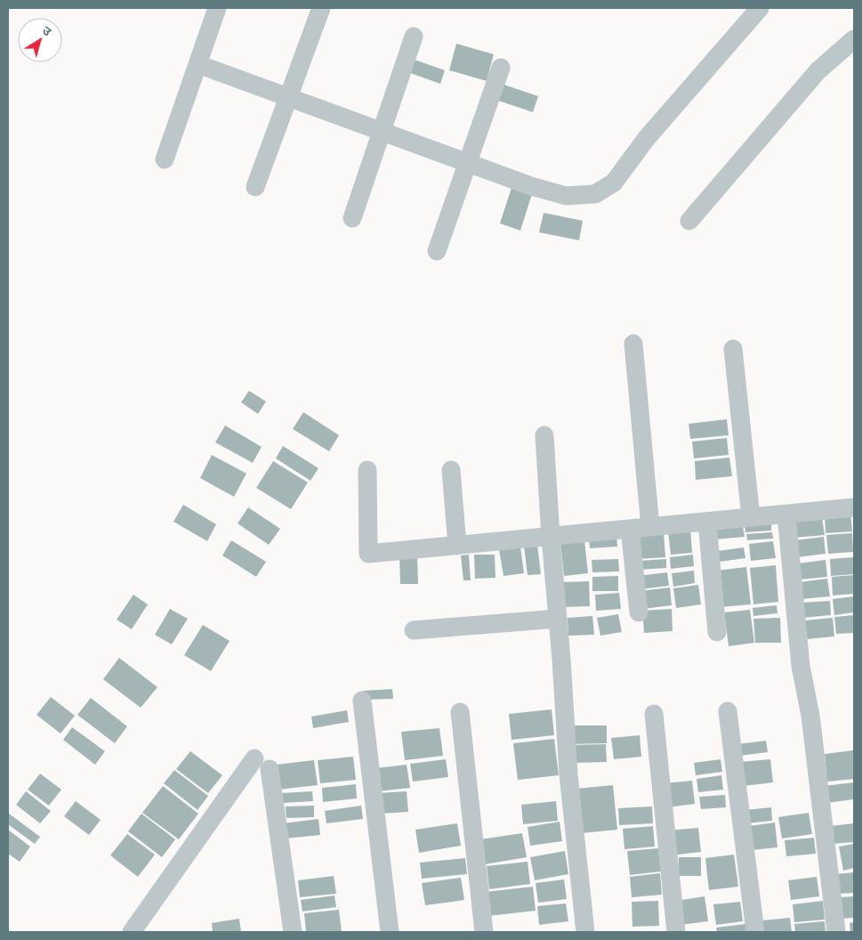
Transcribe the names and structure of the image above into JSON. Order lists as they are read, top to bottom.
{
  "north": "top right"
}
